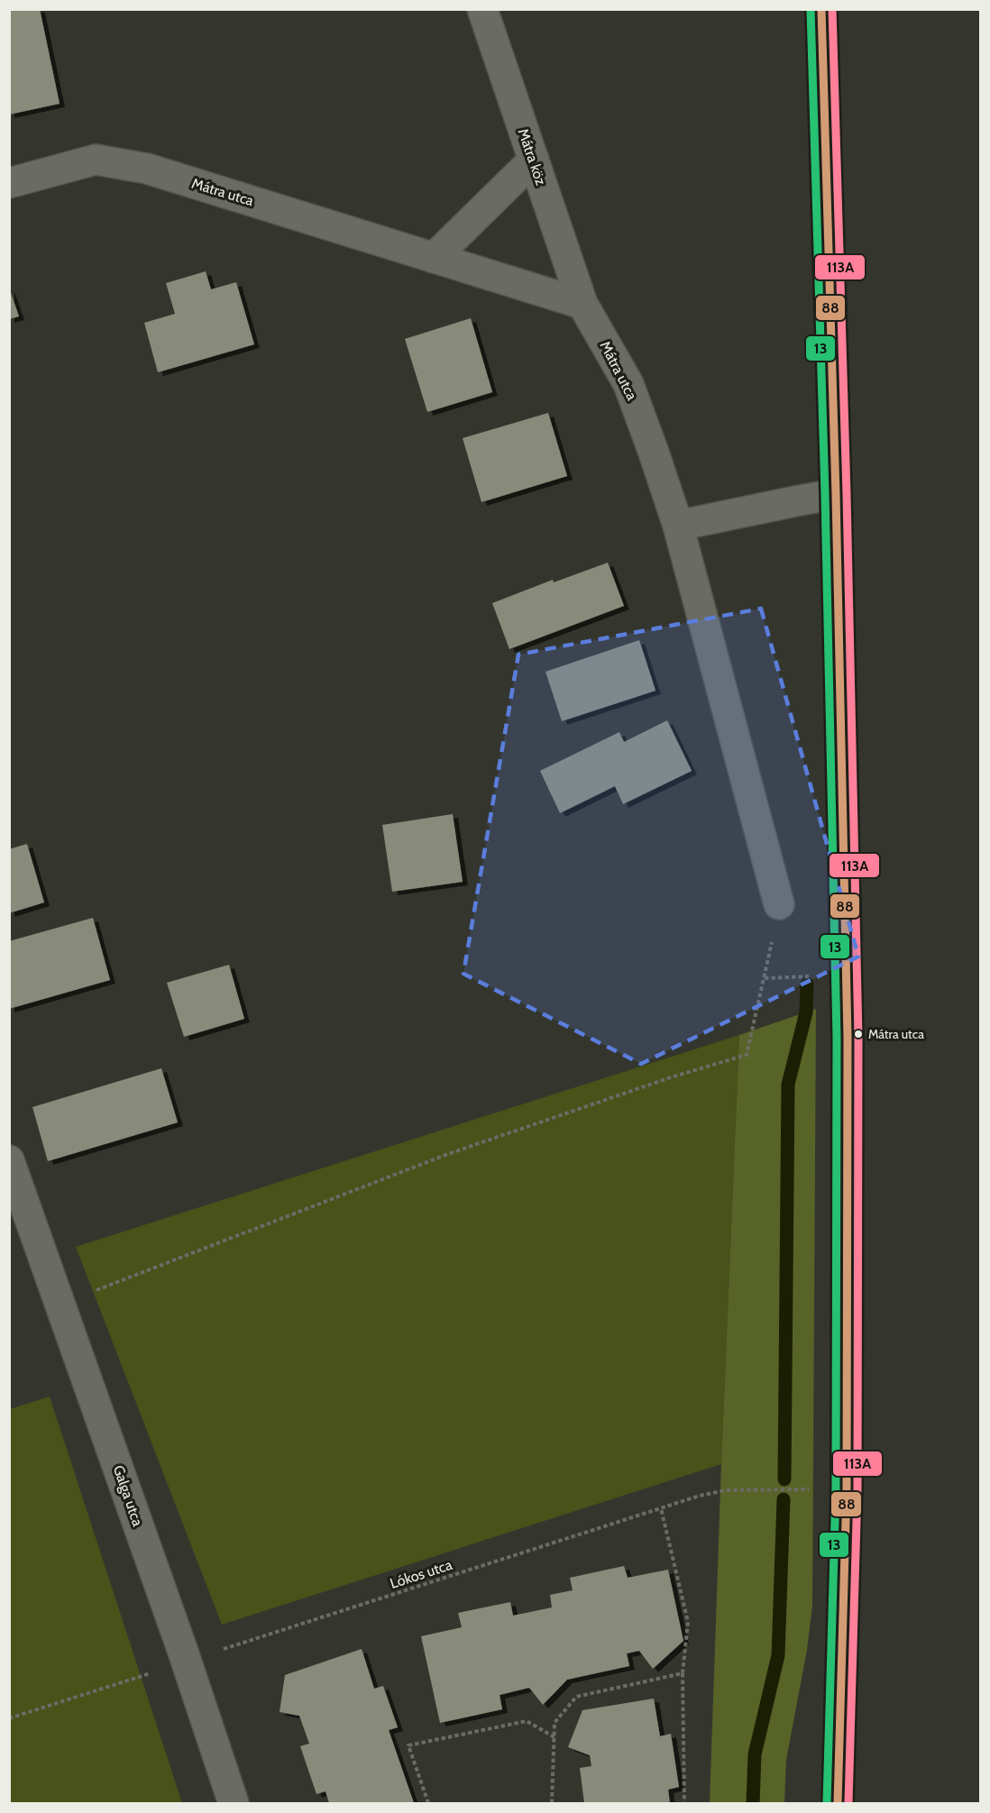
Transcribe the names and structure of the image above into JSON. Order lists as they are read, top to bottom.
{
  "streets": {
    "street": ["Mátra köz", "Mátra utca", "Galga utca"],
    "path": ["Lókos utca"]
  },
  "crossings": [
    ["Mátra köz", "Mátra utca"],
    ["Galga utca", "Lókos utca"]
  ],
  "places": ["Mátra utca"],
  "lines": ["transit line 88", "transit line 13", "transit line 113A"]
}
